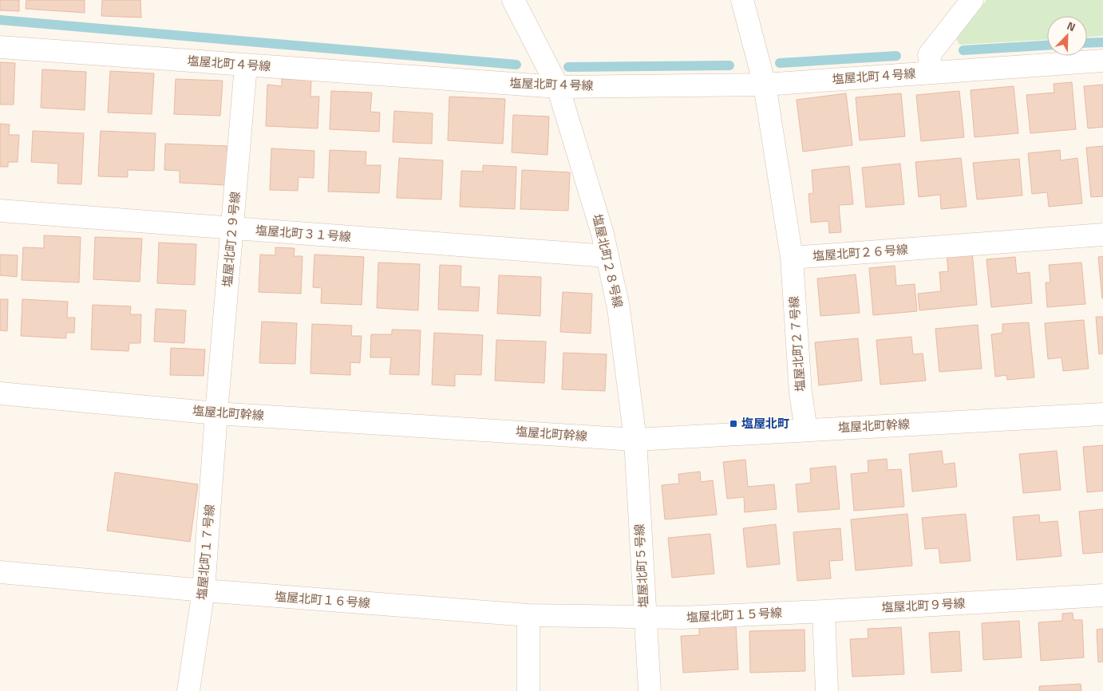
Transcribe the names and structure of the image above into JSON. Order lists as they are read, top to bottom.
{
  "streets": {
    "street": [
      "塩屋北町４号線",
      "塩屋北町３１号線",
      "塩屋北町２９号線",
      "塩屋北町２６号線",
      "塩屋北町２８号線",
      "塩屋北町２７号線",
      "塩屋北町幹線",
      "塩屋北町１７号線",
      "塩屋北町５号線",
      "塩屋北町１６号線",
      "塩屋北町９号線",
      "塩屋北町１５号線"
    ]
  },
  "crossings": [
    ["塩屋北町４号線", "塩屋北町２９号線"],
    ["塩屋北町４号線", "塩屋北町２８号線"],
    ["塩屋北町３１号線", "塩屋北町２９号線"],
    ["塩屋北町３１号線", "塩屋北町２８号線"],
    ["塩屋北町２９号線", "塩屋北町幹線"],
    ["塩屋北町２９号線", "塩屋北町１７号線"],
    ["塩屋北町２６号線", "塩屋北町２７号線"],
    ["塩屋北町２８号線", "塩屋北町幹線"],
    ["塩屋北町２８号線", "塩屋北町５号線"],
    ["塩屋北町２７号線", "塩屋北町幹線"],
    ["塩屋北町幹線", "塩屋北町１７号線"],
    ["塩屋北町幹線", "塩屋北町５号線"],
    ["塩屋北町１７号線", "塩屋北町１６号線"],
    ["塩屋北町５号線", "塩屋北町１６号線"],
    ["塩屋北町５号線", "塩屋北町１５号線"],
    ["塩屋北町１６号線", "塩屋北町１５号線"],
    ["塩屋北町９号線", "塩屋北町１５号線"]
  ],
  "places": {
    "transit": ["塩屋北町"]
  },
  "north": "top right"
}
